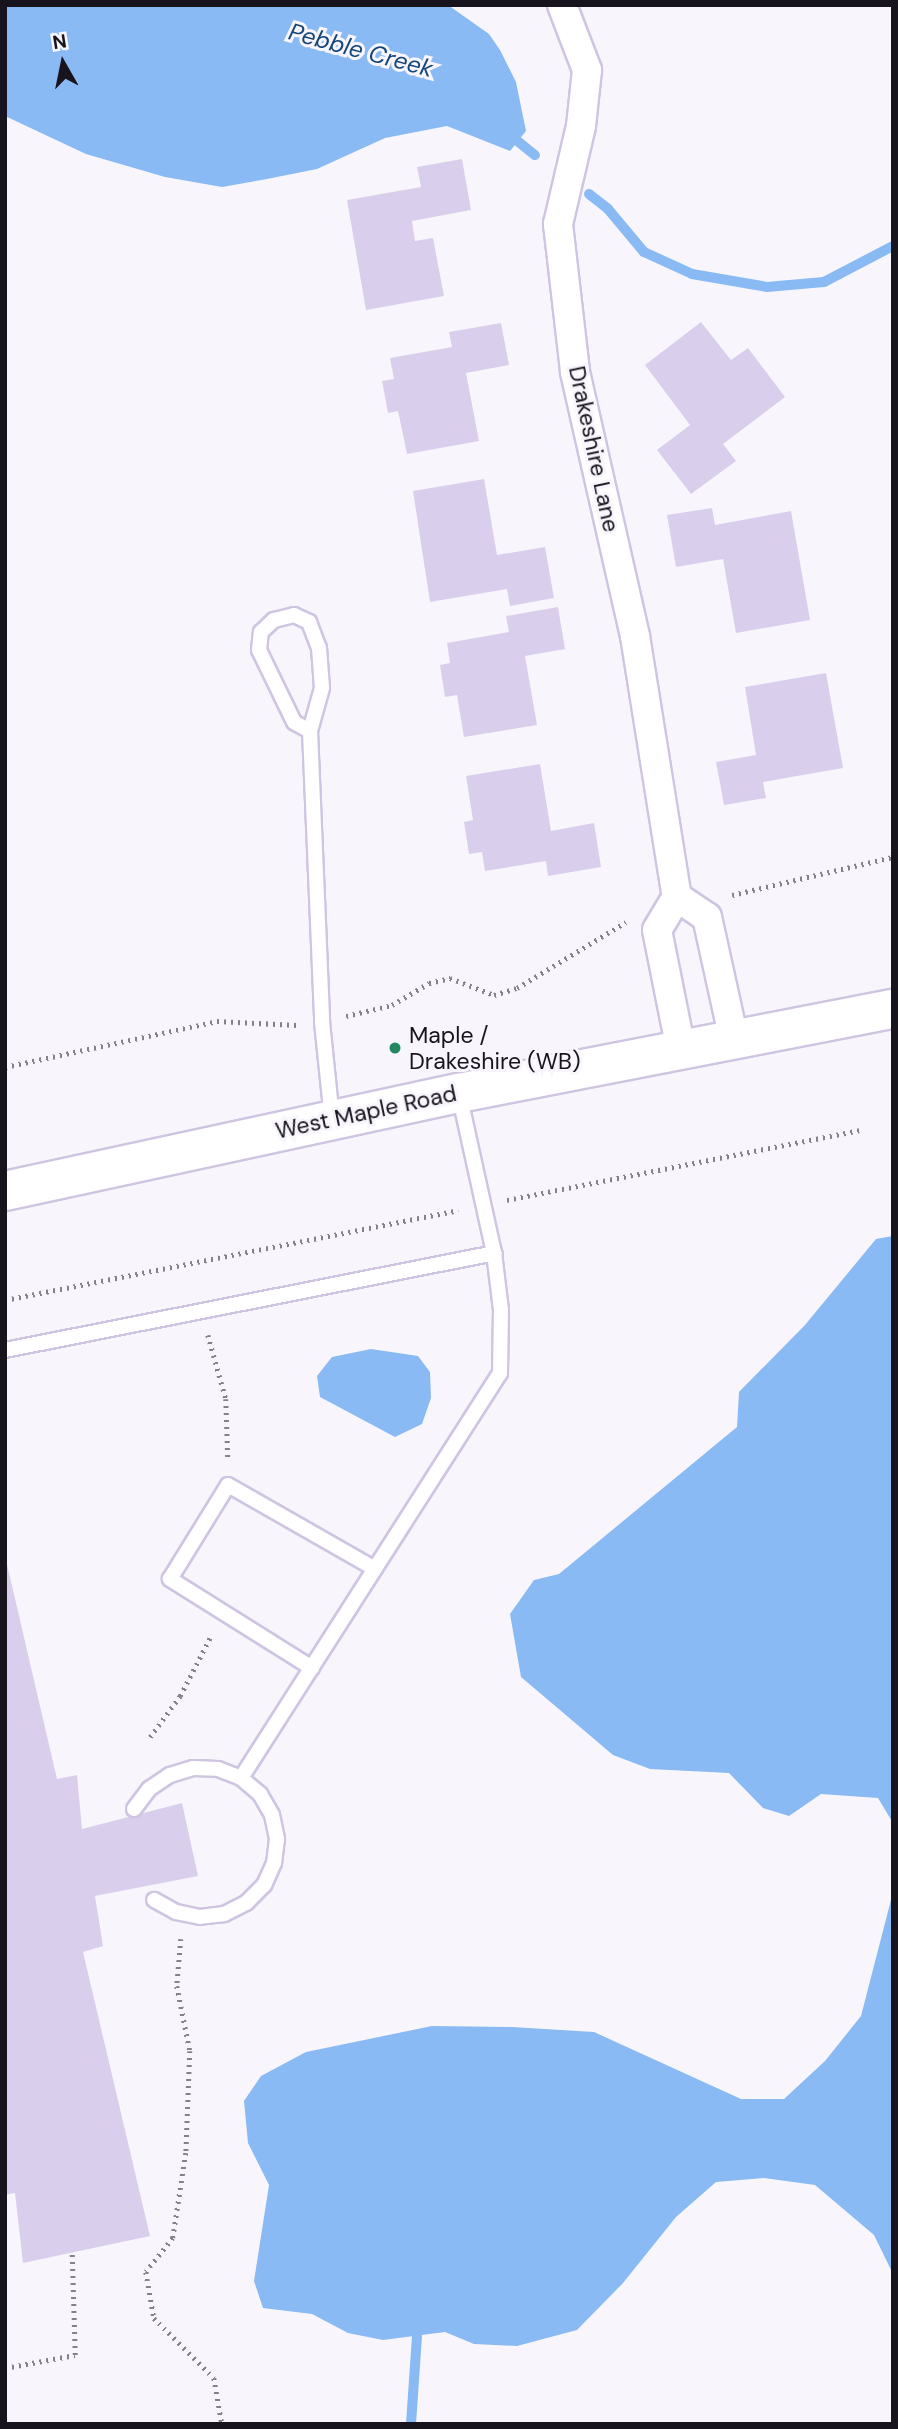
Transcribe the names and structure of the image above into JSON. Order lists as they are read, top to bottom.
{
  "streets": {
    "main road": ["West Maple Road"],
    "street": ["Drakeshire Lane"]
  },
  "water": ["Pebble Creek"],
  "places": ["Maple / Drakeshire (WB)"],
  "north": "top"
}
